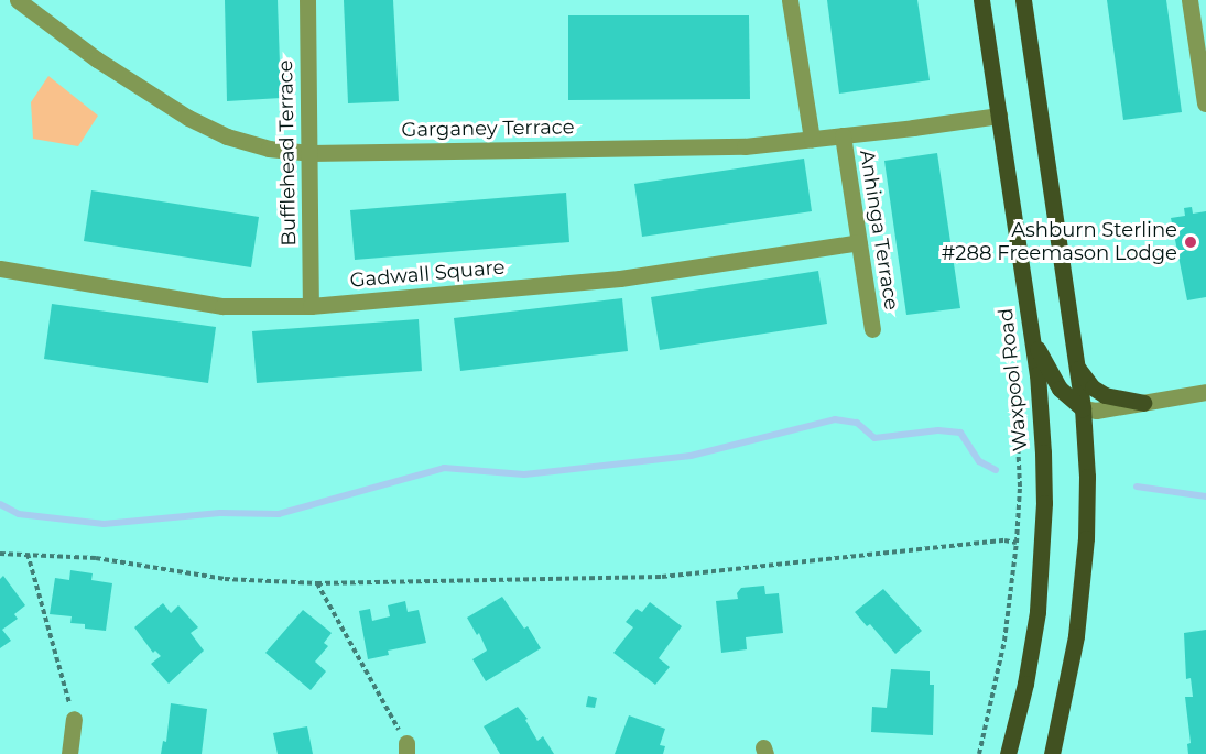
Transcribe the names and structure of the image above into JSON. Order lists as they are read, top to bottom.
{
  "streets": {
    "main road": ["Waxpool Road"],
    "street": [
      "Garganey Terrace",
      "Bufflehead Terrace",
      "Anhinga Terrace",
      "Gadwall Square"
    ]
  },
  "crossings": [
    ["Garganey Terrace", "Bufflehead Terrace"],
    ["Garganey Terrace", "Anhinga Terrace"],
    ["Garganey Terrace", "Waxpool Road"],
    ["Bufflehead Terrace", "Gadwall Square"],
    ["Anhinga Terrace", "Gadwall Square"]
  ],
  "places": ["Ashburn Sterline #288 Freemason Lodge"]
}
